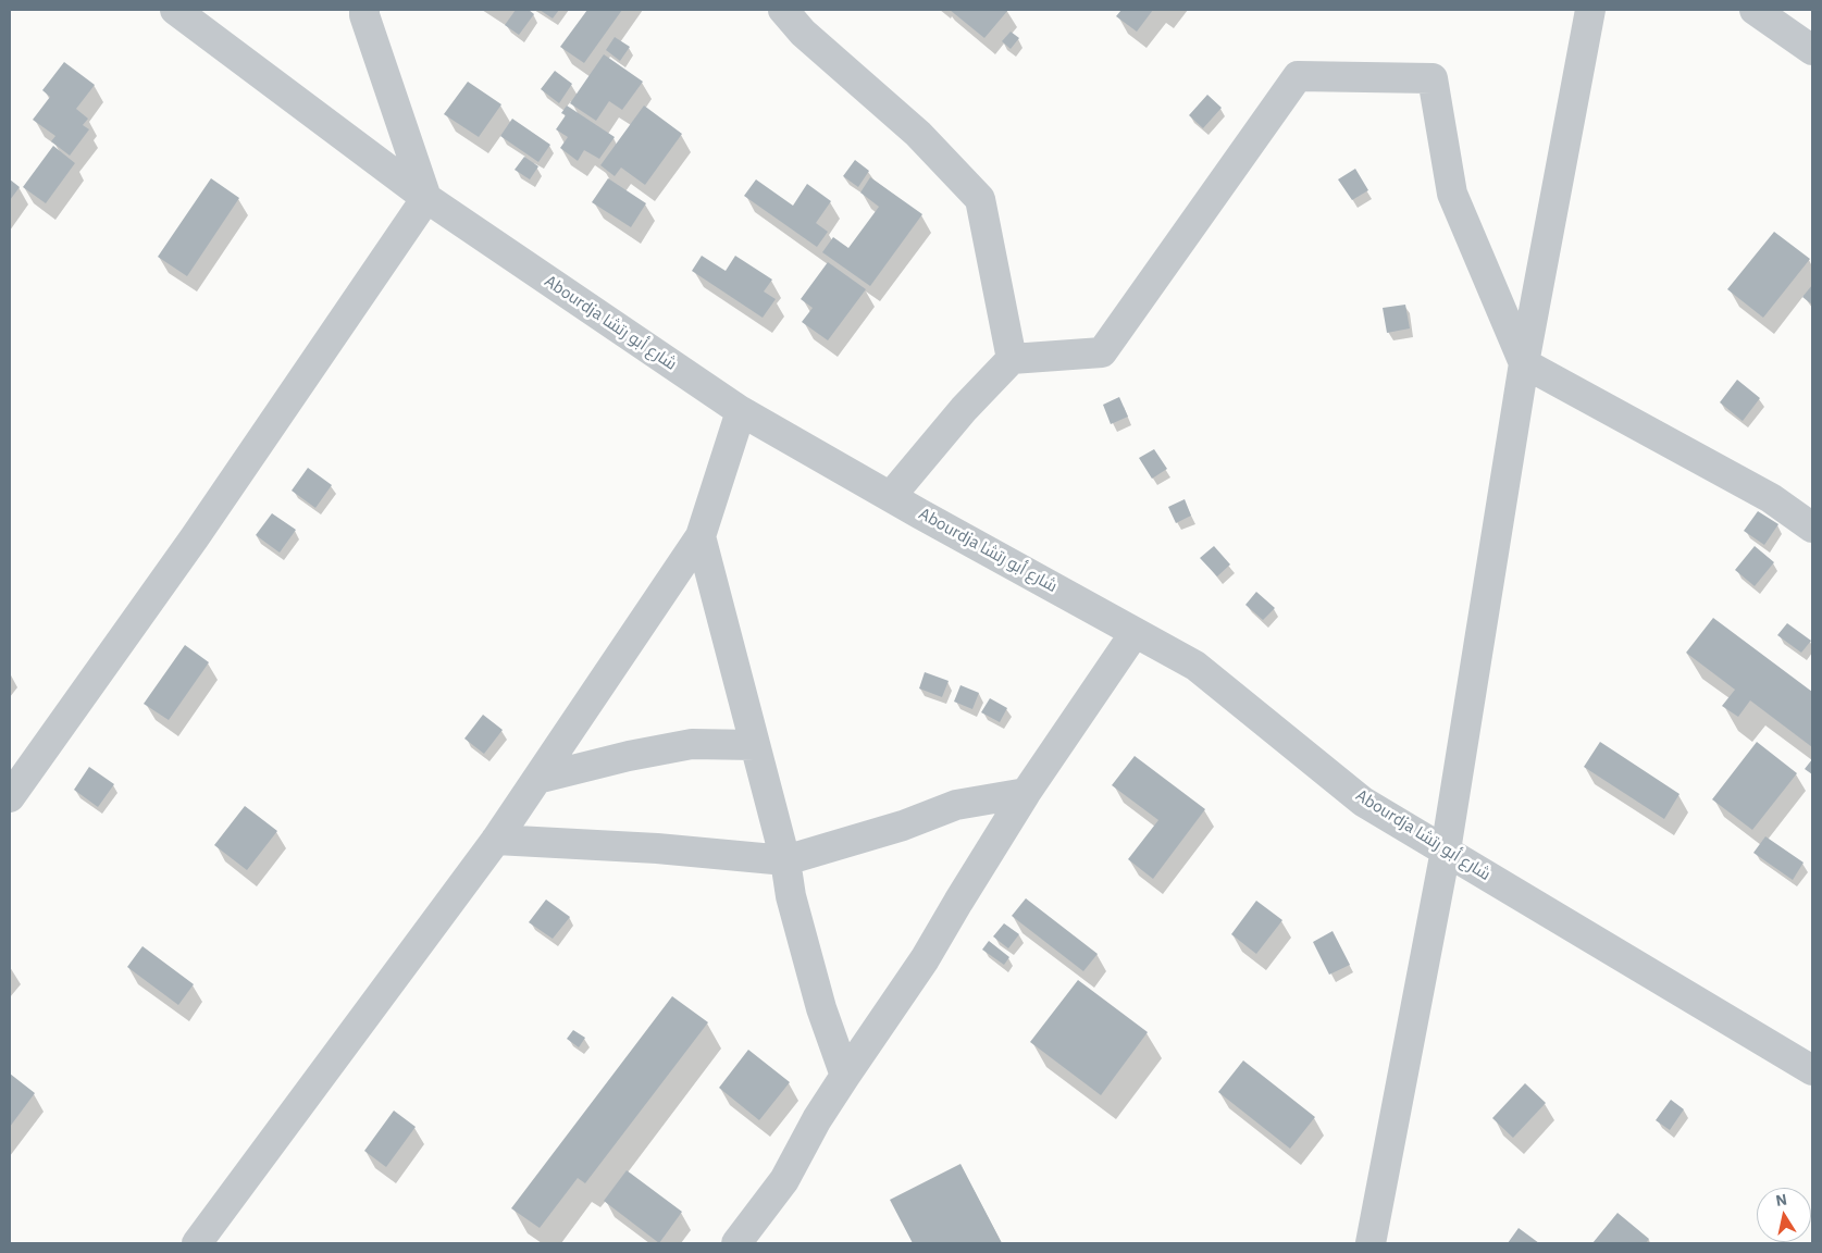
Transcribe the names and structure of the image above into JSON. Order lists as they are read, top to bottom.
{
  "streets": {
    "street": ["Abourdja شارع أبو رتشا"]
  },
  "north": "top"
}
